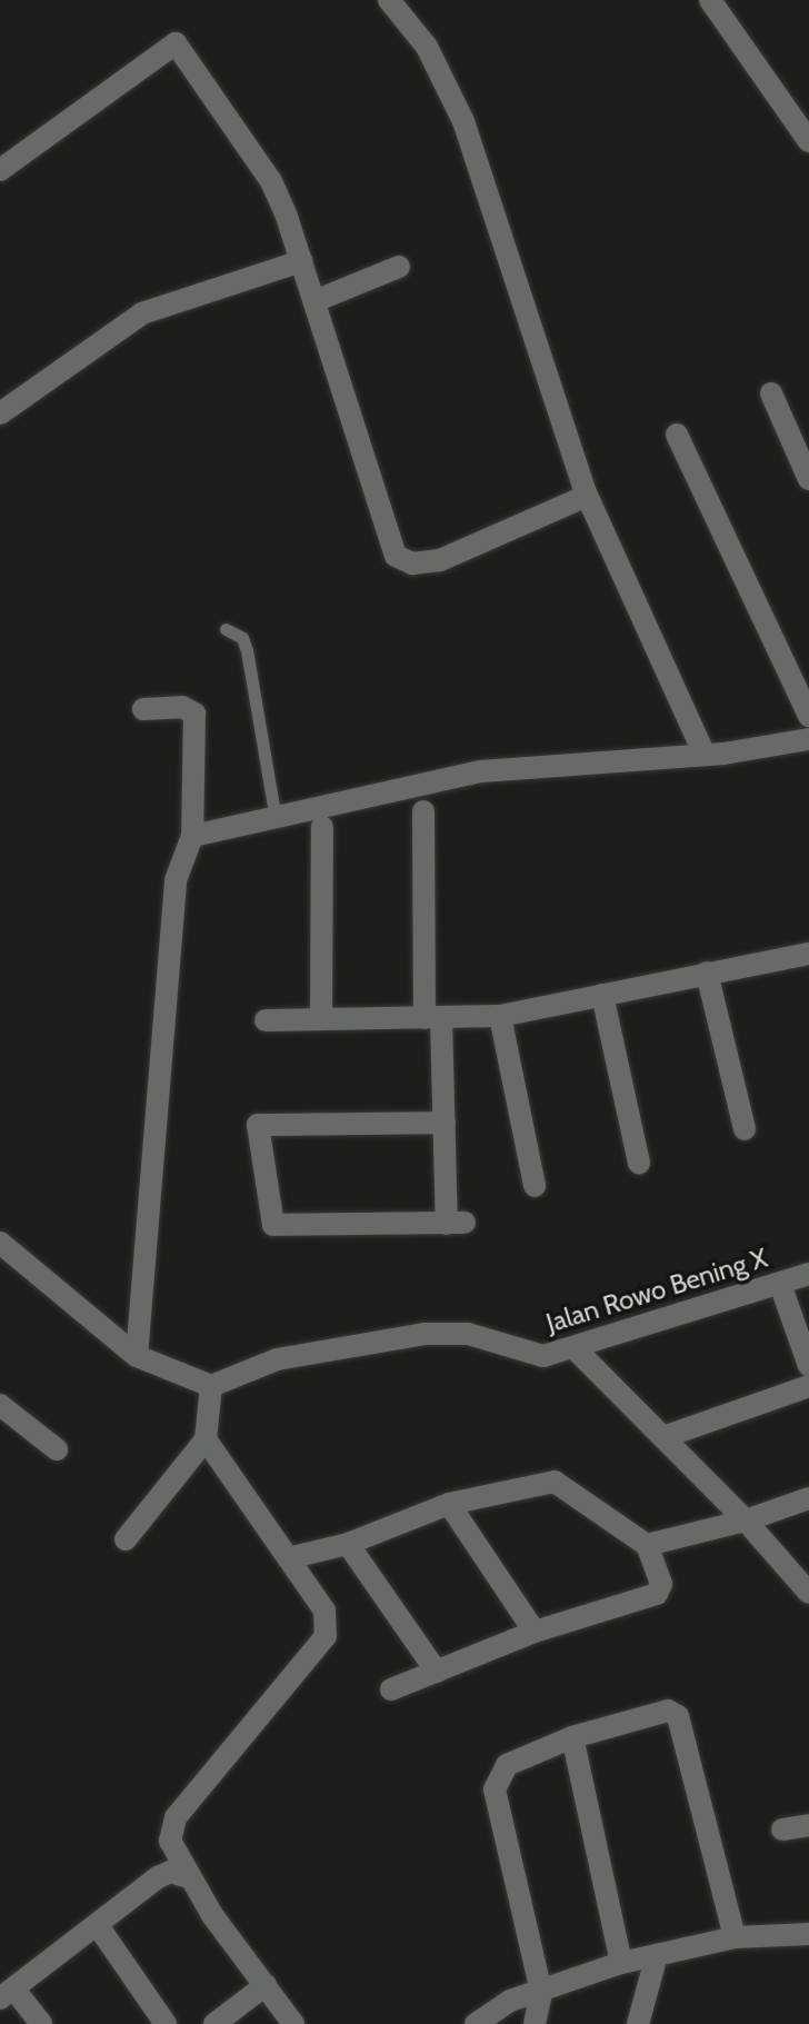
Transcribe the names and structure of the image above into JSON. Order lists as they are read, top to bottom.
{
  "streets": {
    "street": ["Jalan Rowo Bening X"]
  }
}
